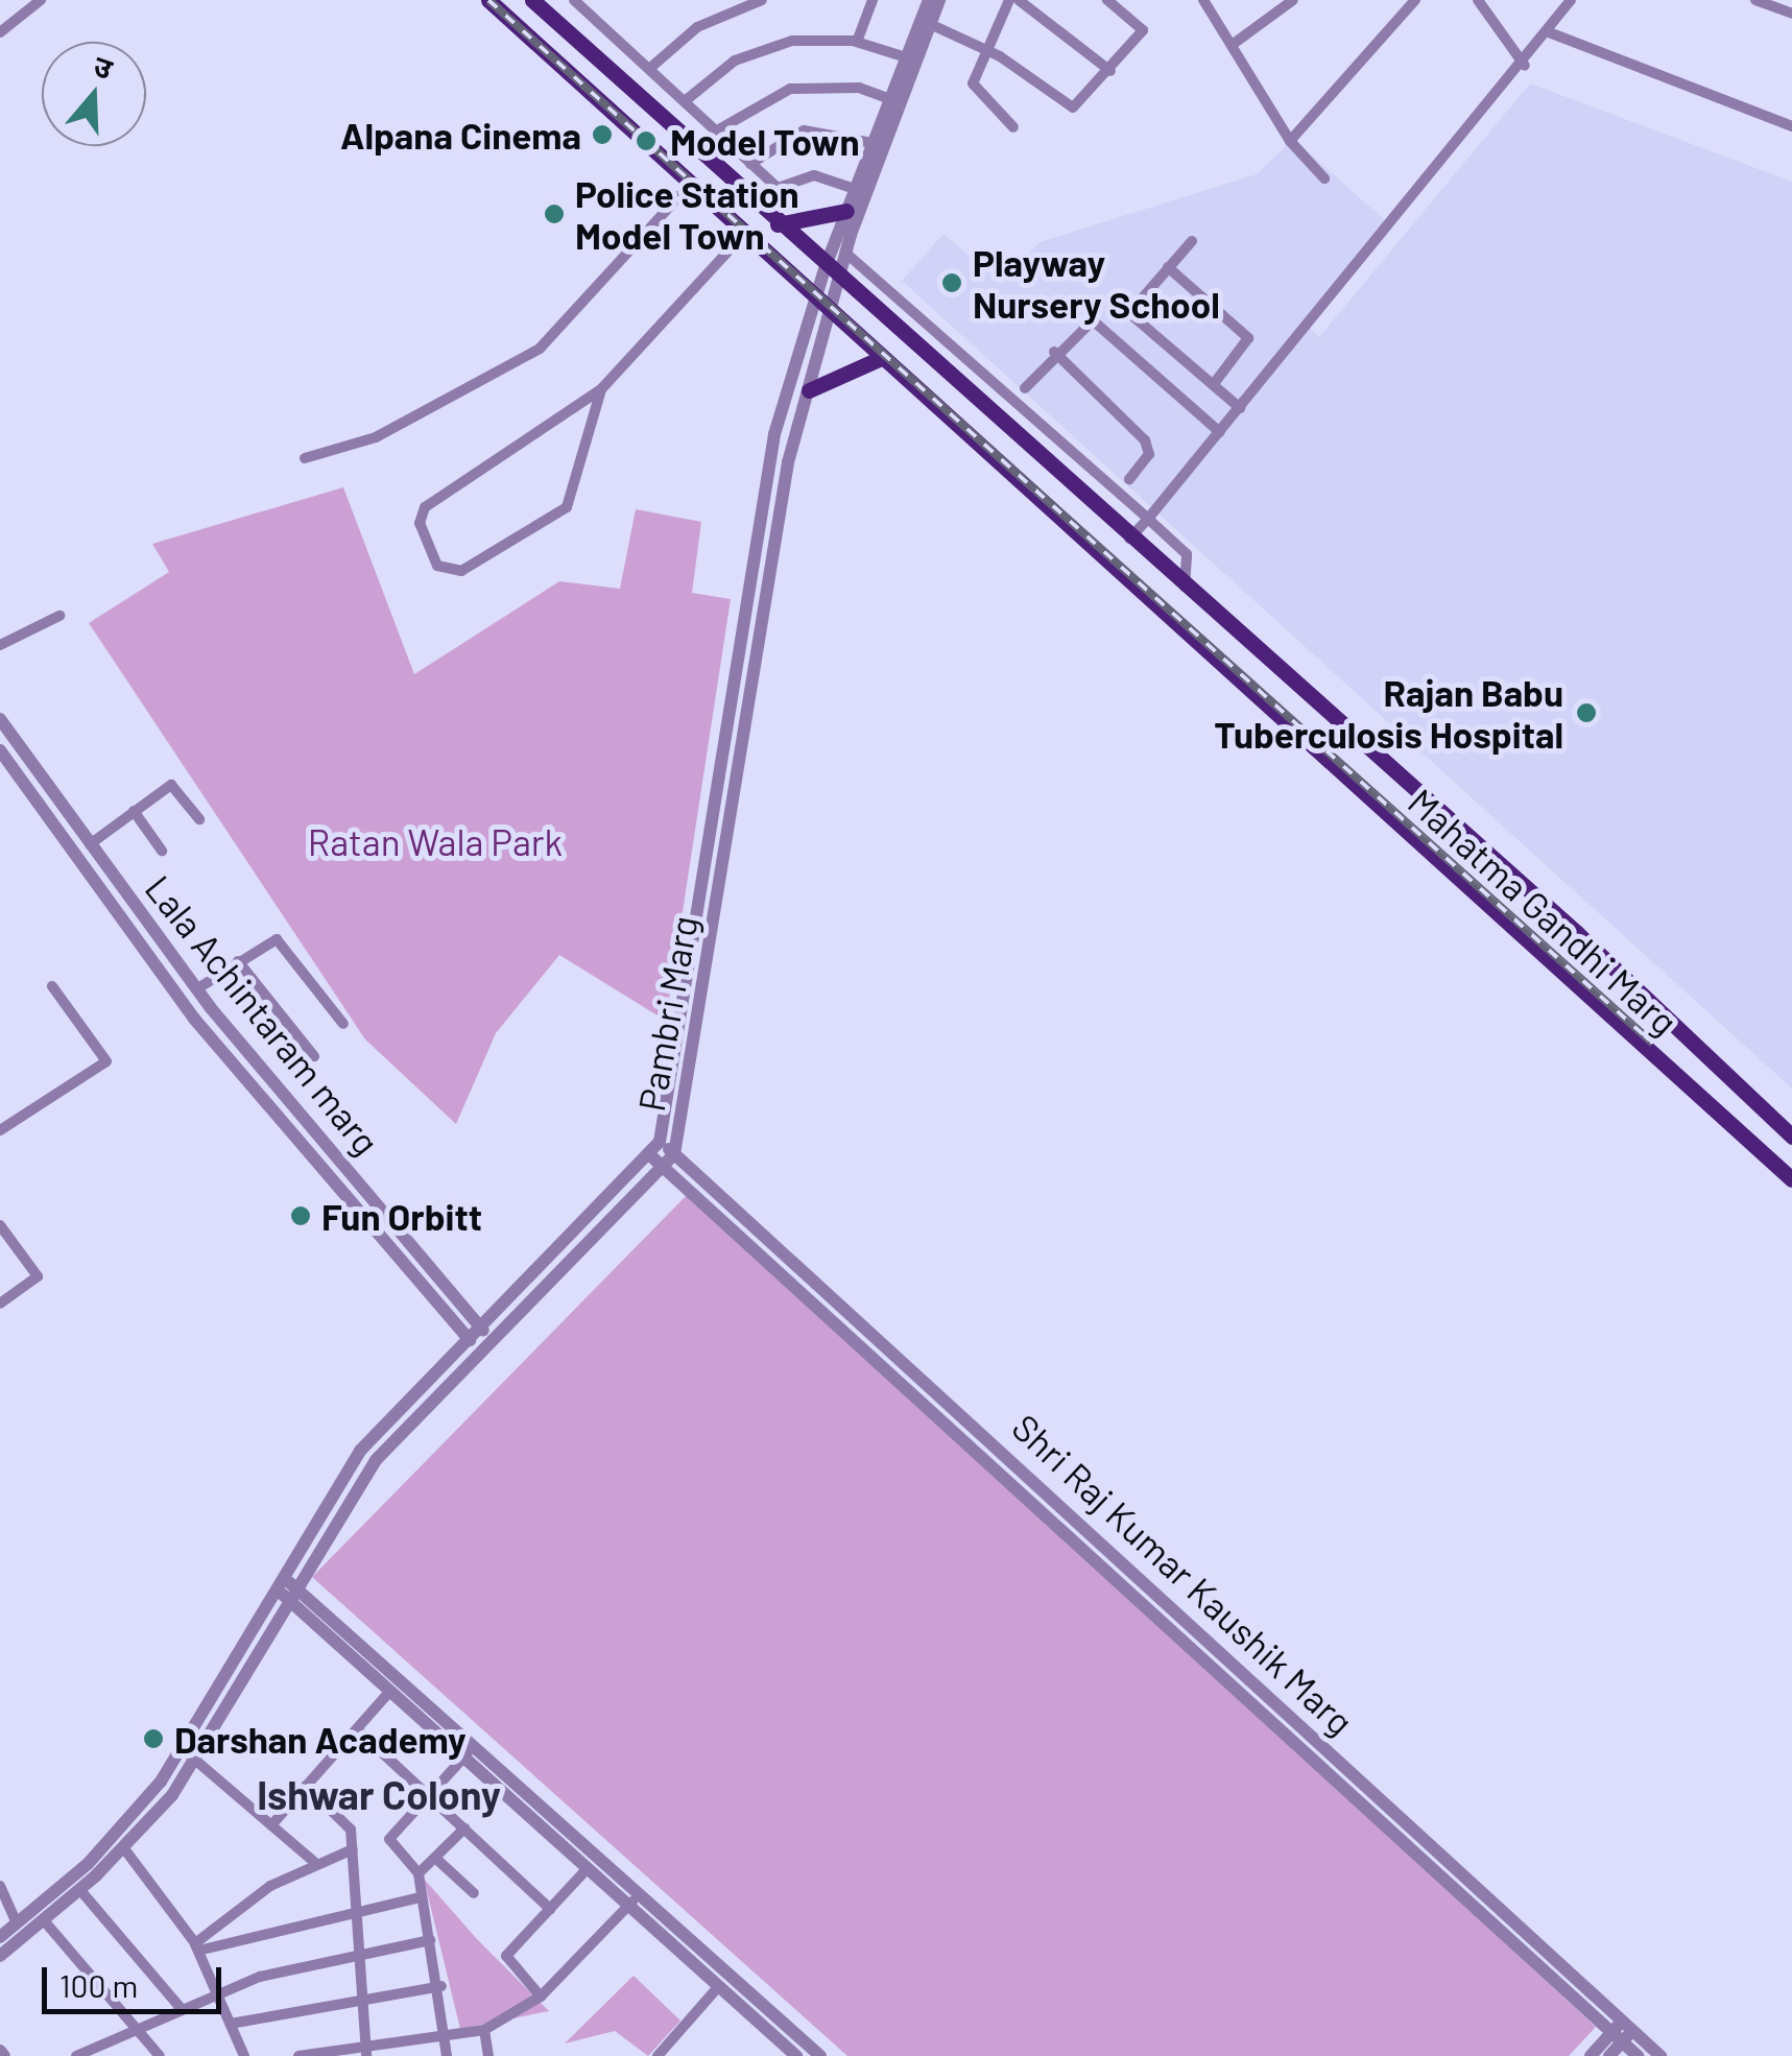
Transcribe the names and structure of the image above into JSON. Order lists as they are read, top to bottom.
{
  "streets": {
    "main road": ["Mahatma Gandhi Marg"],
    "street": ["Pambri Marg", "Lala Achintaram marg", "Shri Raj Kumar Kaushik Marg"]
  },
  "crossings": [
    ["Mahatma Gandhi Marg", "Pambri Marg"],
    ["Pambri Marg", "Lala Achintaram marg"],
    ["Pambri Marg", "Shri Raj Kumar Kaushik Marg"]
  ],
  "districts": ["Ishwar Colony"],
  "parks": ["Ratan Wala Park"],
  "places": [
    "Alpana Cinema",
    "Model Town",
    "Police Station Model Town",
    "Playway Nursery School",
    "Rajan Babu Tuberculosis Hospital",
    "Fun Orbitt",
    "Darshan Academy"
  ],
  "scale_bar": "100 m",
  "north": "top"
}
